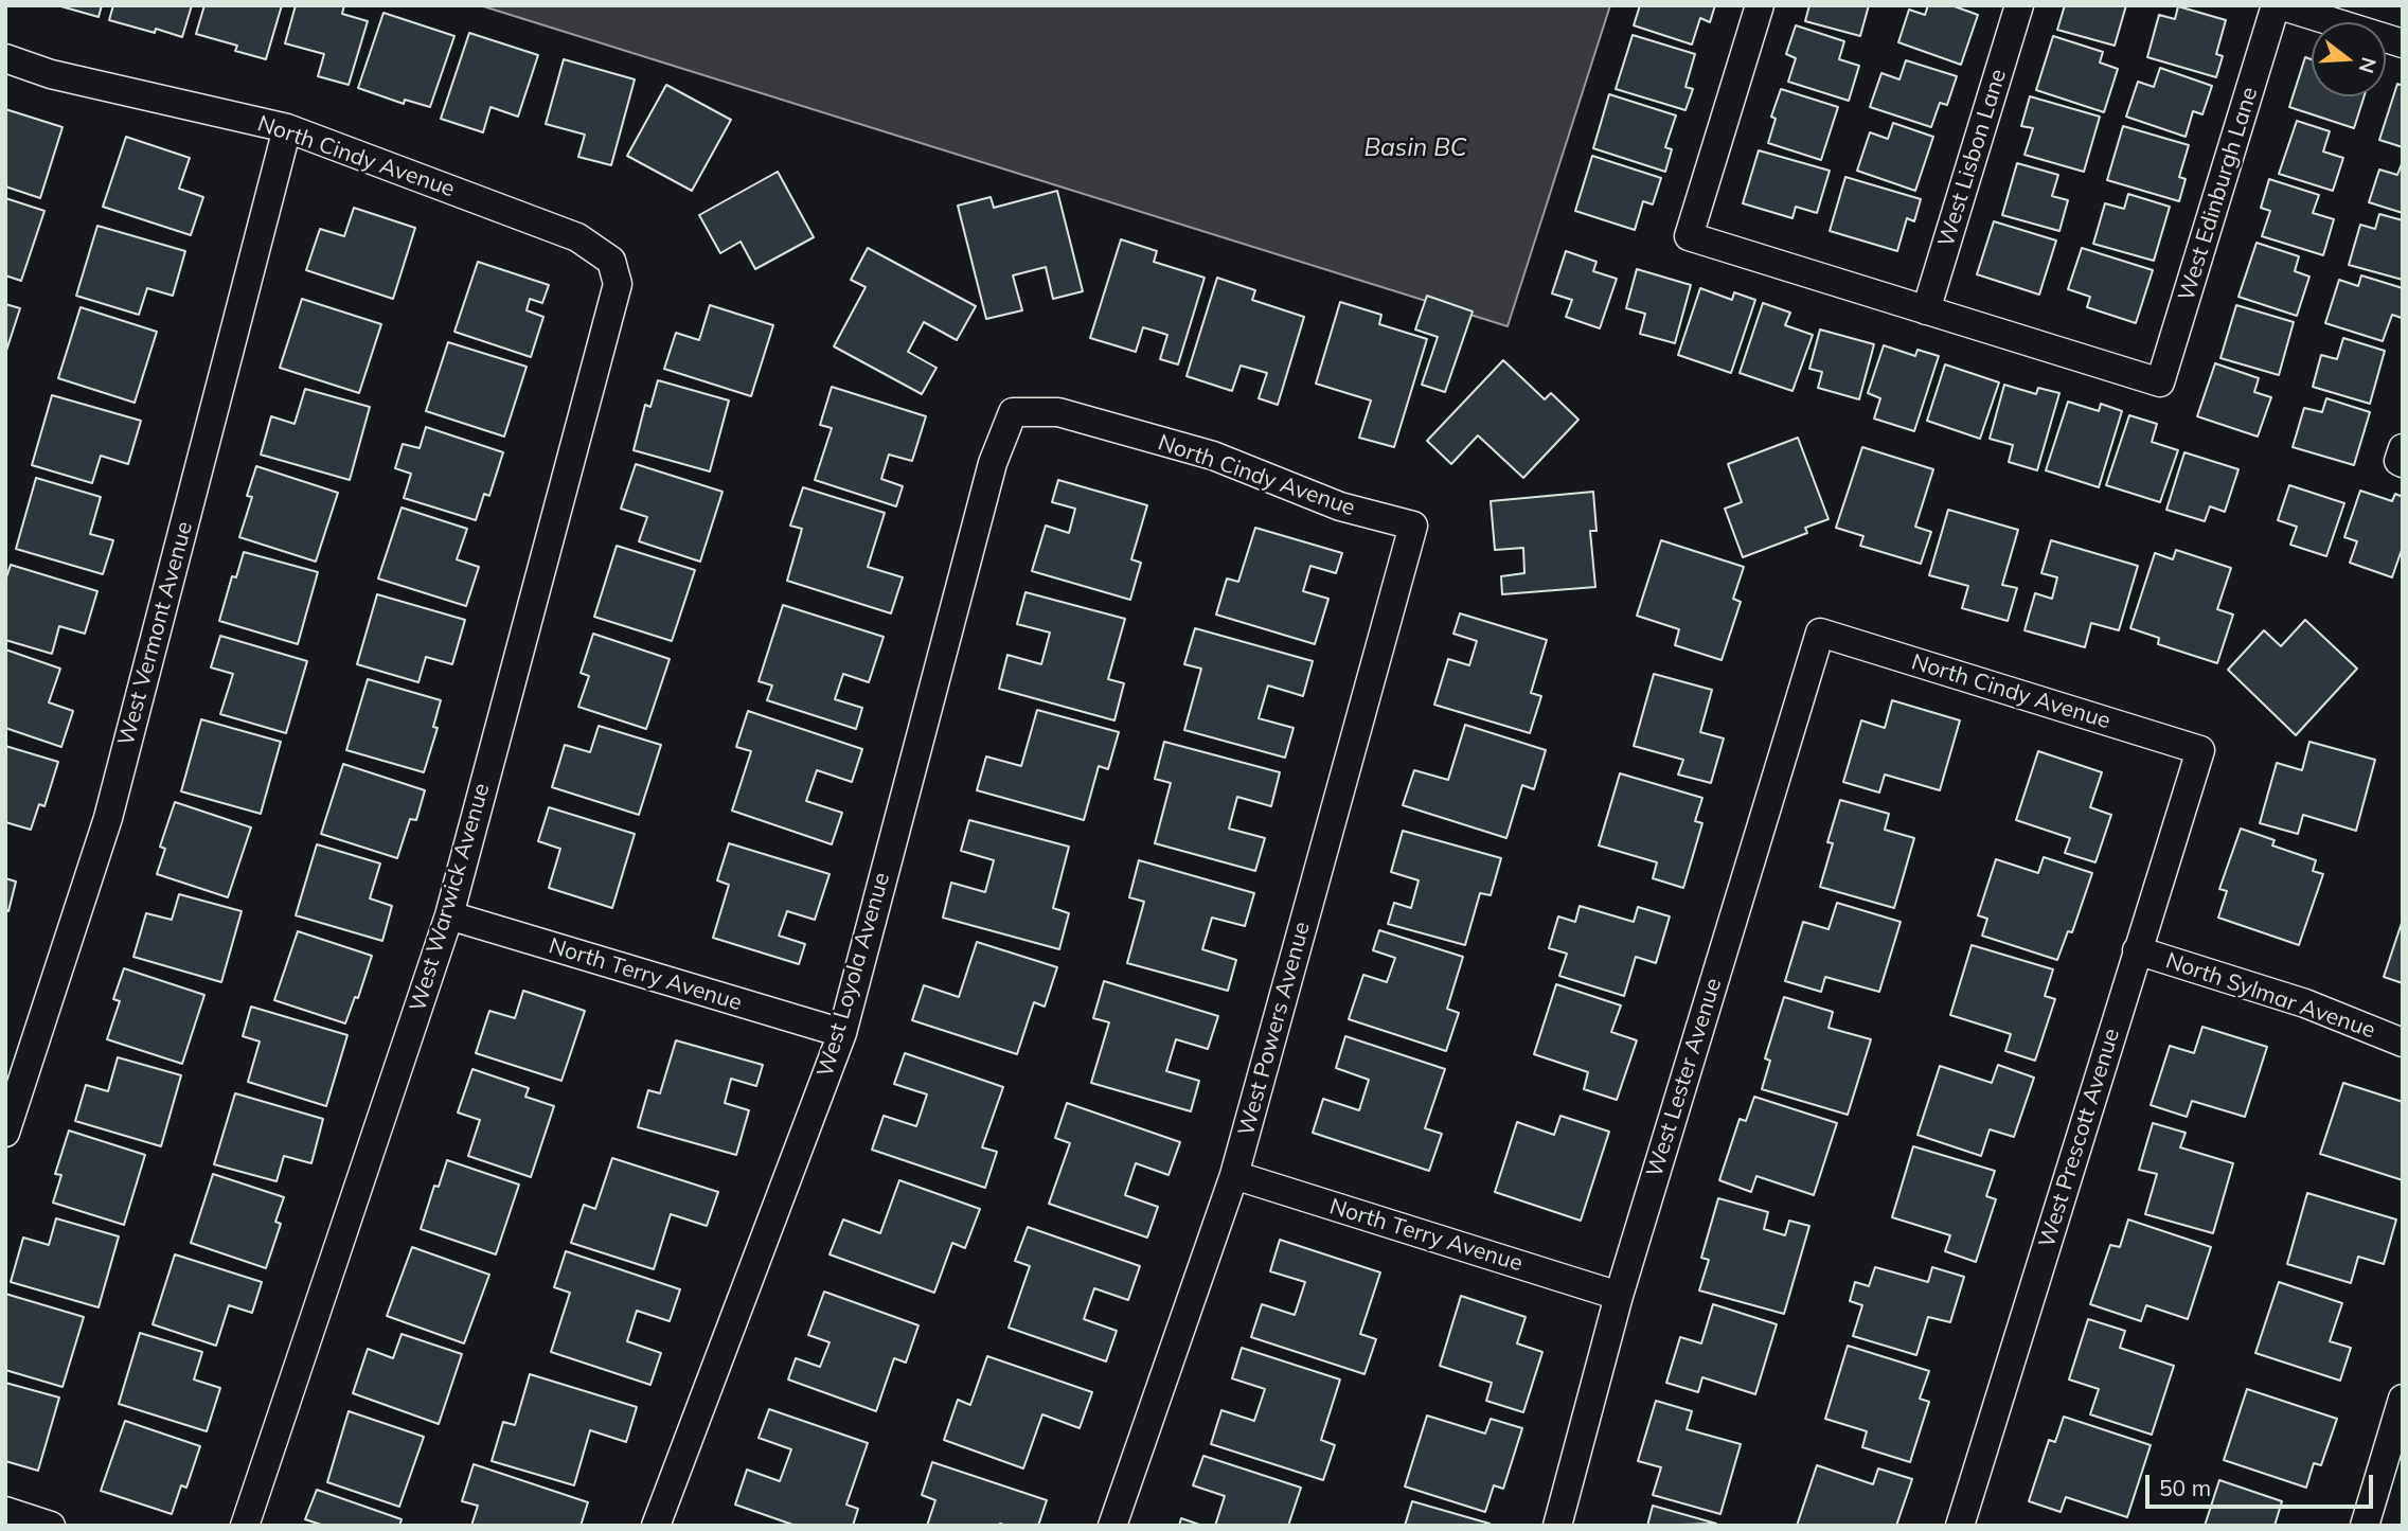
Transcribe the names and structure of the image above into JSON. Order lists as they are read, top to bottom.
{
  "streets": {
    "street": [
      "North Cindy Avenue",
      "West Lisbon Lane",
      "West Edinburgh Lane",
      "West Vermont Avenue",
      "West Warwick Avenue",
      "North Terry Avenue",
      "West Loyola Avenue",
      "North Sylmar Avenue",
      "West Powers Avenue",
      "West Lester Avenue",
      "West Prescott Avenue"
    ]
  },
  "crossings": [
    ["North Cindy Avenue", "West Vermont Avenue"],
    ["North Cindy Avenue", "West Warwick Avenue"],
    ["North Cindy Avenue", "West Loyola Avenue"],
    ["North Cindy Avenue", "West Powers Avenue"],
    ["North Cindy Avenue", "West Lester Avenue"],
    ["North Cindy Avenue", "West Prescott Avenue"],
    ["West Lisbon Lane", "West Edinburgh Lane"],
    ["West Warwick Avenue", "North Terry Avenue"],
    ["North Terry Avenue", "West Loyola Avenue"],
    ["North Terry Avenue", "West Powers Avenue"],
    ["North Terry Avenue", "West Lester Avenue"],
    ["North Sylmar Avenue", "West Prescott Avenue"]
  ],
  "water": ["Basin BC"],
  "scale_bar": "50 m",
  "north": "right"
}
